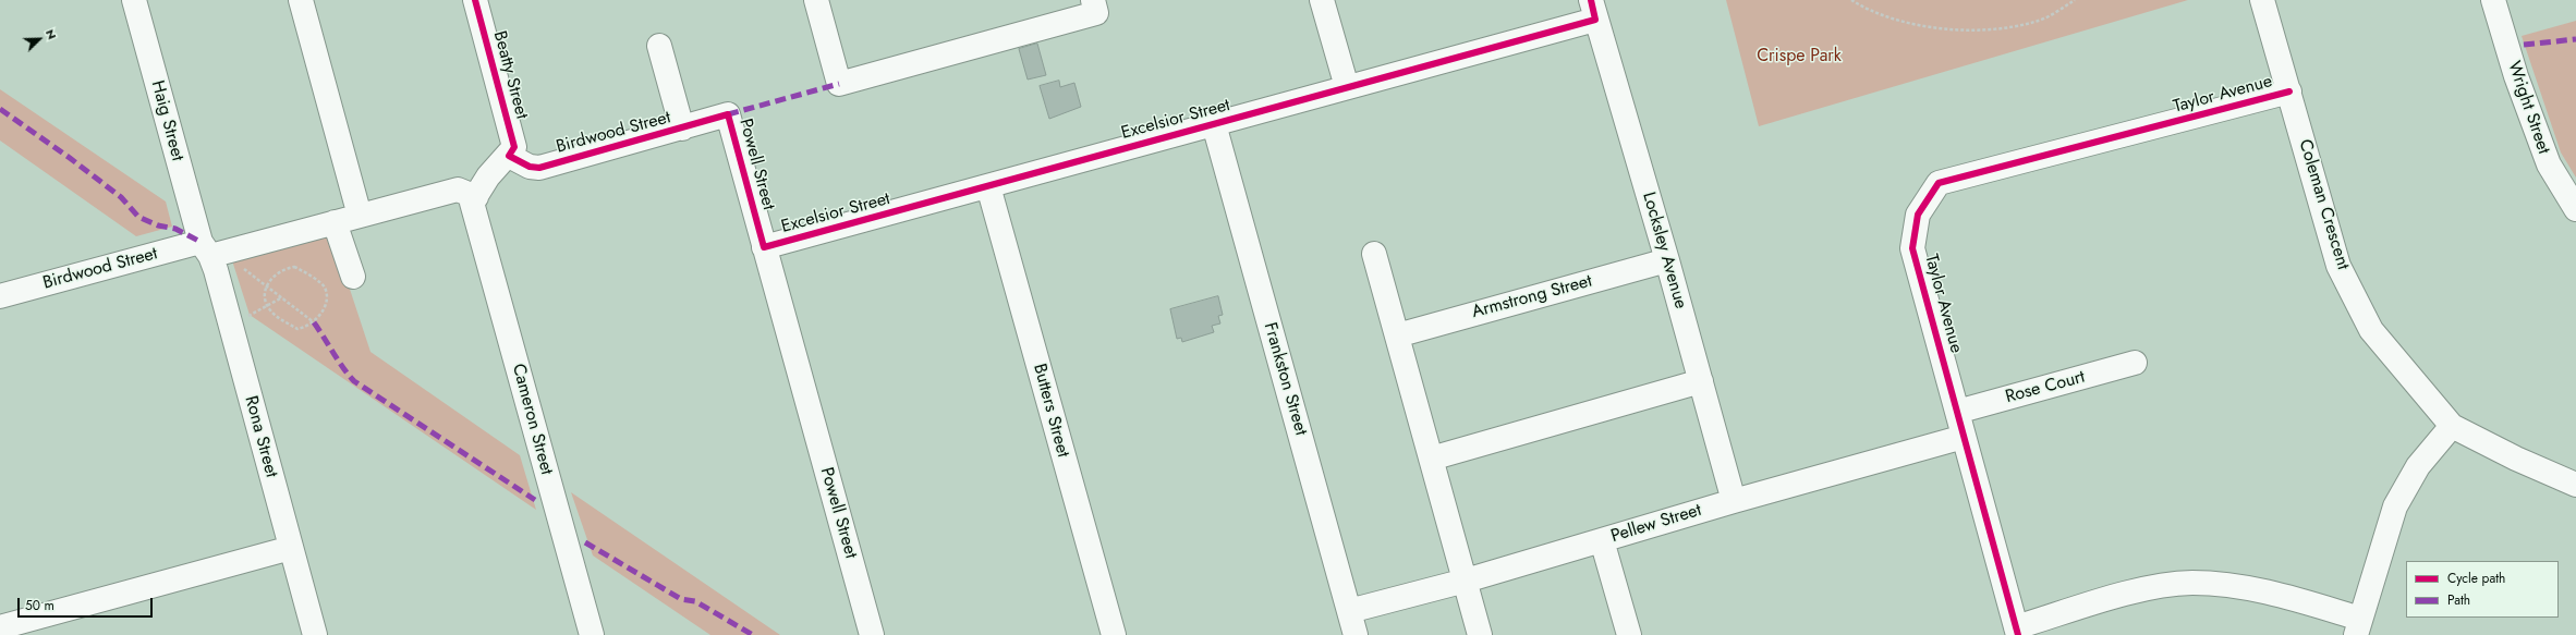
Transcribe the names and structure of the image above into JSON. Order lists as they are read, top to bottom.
{
  "streets": {
    "street": [
      "Beatty Street",
      "Taylor Avenue",
      "Wright Street",
      "Excelsior Street",
      "Haig Street",
      "Birdwood Street",
      "Powell Street",
      "Coleman Crescent",
      "Locksley Avenue",
      "Armstrong Street",
      "Frankston Street",
      "Rose Court",
      "Butters Street",
      "Cameron Street",
      "Rona Street",
      "Pellew Street"
    ]
  },
  "crossings": [
    ["Beatty Street", "Birdwood Street"],
    ["Taylor Avenue", "Coleman Crescent"],
    ["Taylor Avenue", "Rose Court"],
    ["Taylor Avenue", "Pellew Street"],
    ["Excelsior Street", "Powell Street"],
    ["Excelsior Street", "Locksley Avenue"],
    ["Excelsior Street", "Frankston Street"],
    ["Excelsior Street", "Butters Street"],
    ["Haig Street", "Birdwood Street"],
    ["Haig Street", "Rona Street"],
    ["Birdwood Street", "Powell Street"],
    ["Birdwood Street", "Cameron Street"],
    ["Birdwood Street", "Rona Street"],
    ["Locksley Avenue", "Armstrong Street"],
    ["Locksley Avenue", "Pellew Street"],
    ["Frankston Street", "Pellew Street"]
  ],
  "parks": ["Crispe Park"],
  "legend": ["Cycle path", "Path"],
  "scale_bar": "50 m",
  "north": "top right"
}
